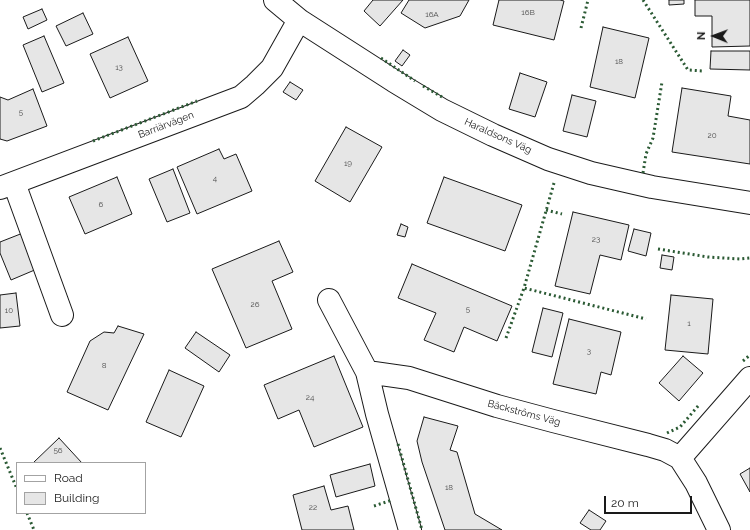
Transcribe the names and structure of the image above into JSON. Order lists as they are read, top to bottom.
{
  "streets": {
    "street": ["Barriärvägen", "Haraldsons Väg", "Bäckströms Väg"]
  },
  "crossings": [
    ["Barriärvägen", "Haraldsons Väg"]
  ],
  "house_numbers": [
    "16B",
    "16A",
    "18",
    "13",
    "5",
    "20",
    "19",
    "4",
    "6",
    "23",
    "26",
    "5",
    "10",
    "1",
    "3",
    "8",
    "24",
    "56",
    "18",
    "22"
  ],
  "legend": ["Road", "Building"],
  "scale_bar": "20 m",
  "north": "left"
}
